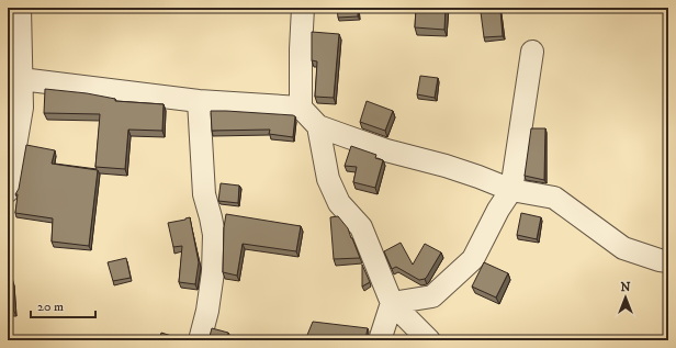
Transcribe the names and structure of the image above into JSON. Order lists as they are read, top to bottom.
{
  "scale_bar": "20 m",
  "north": "top"
}
